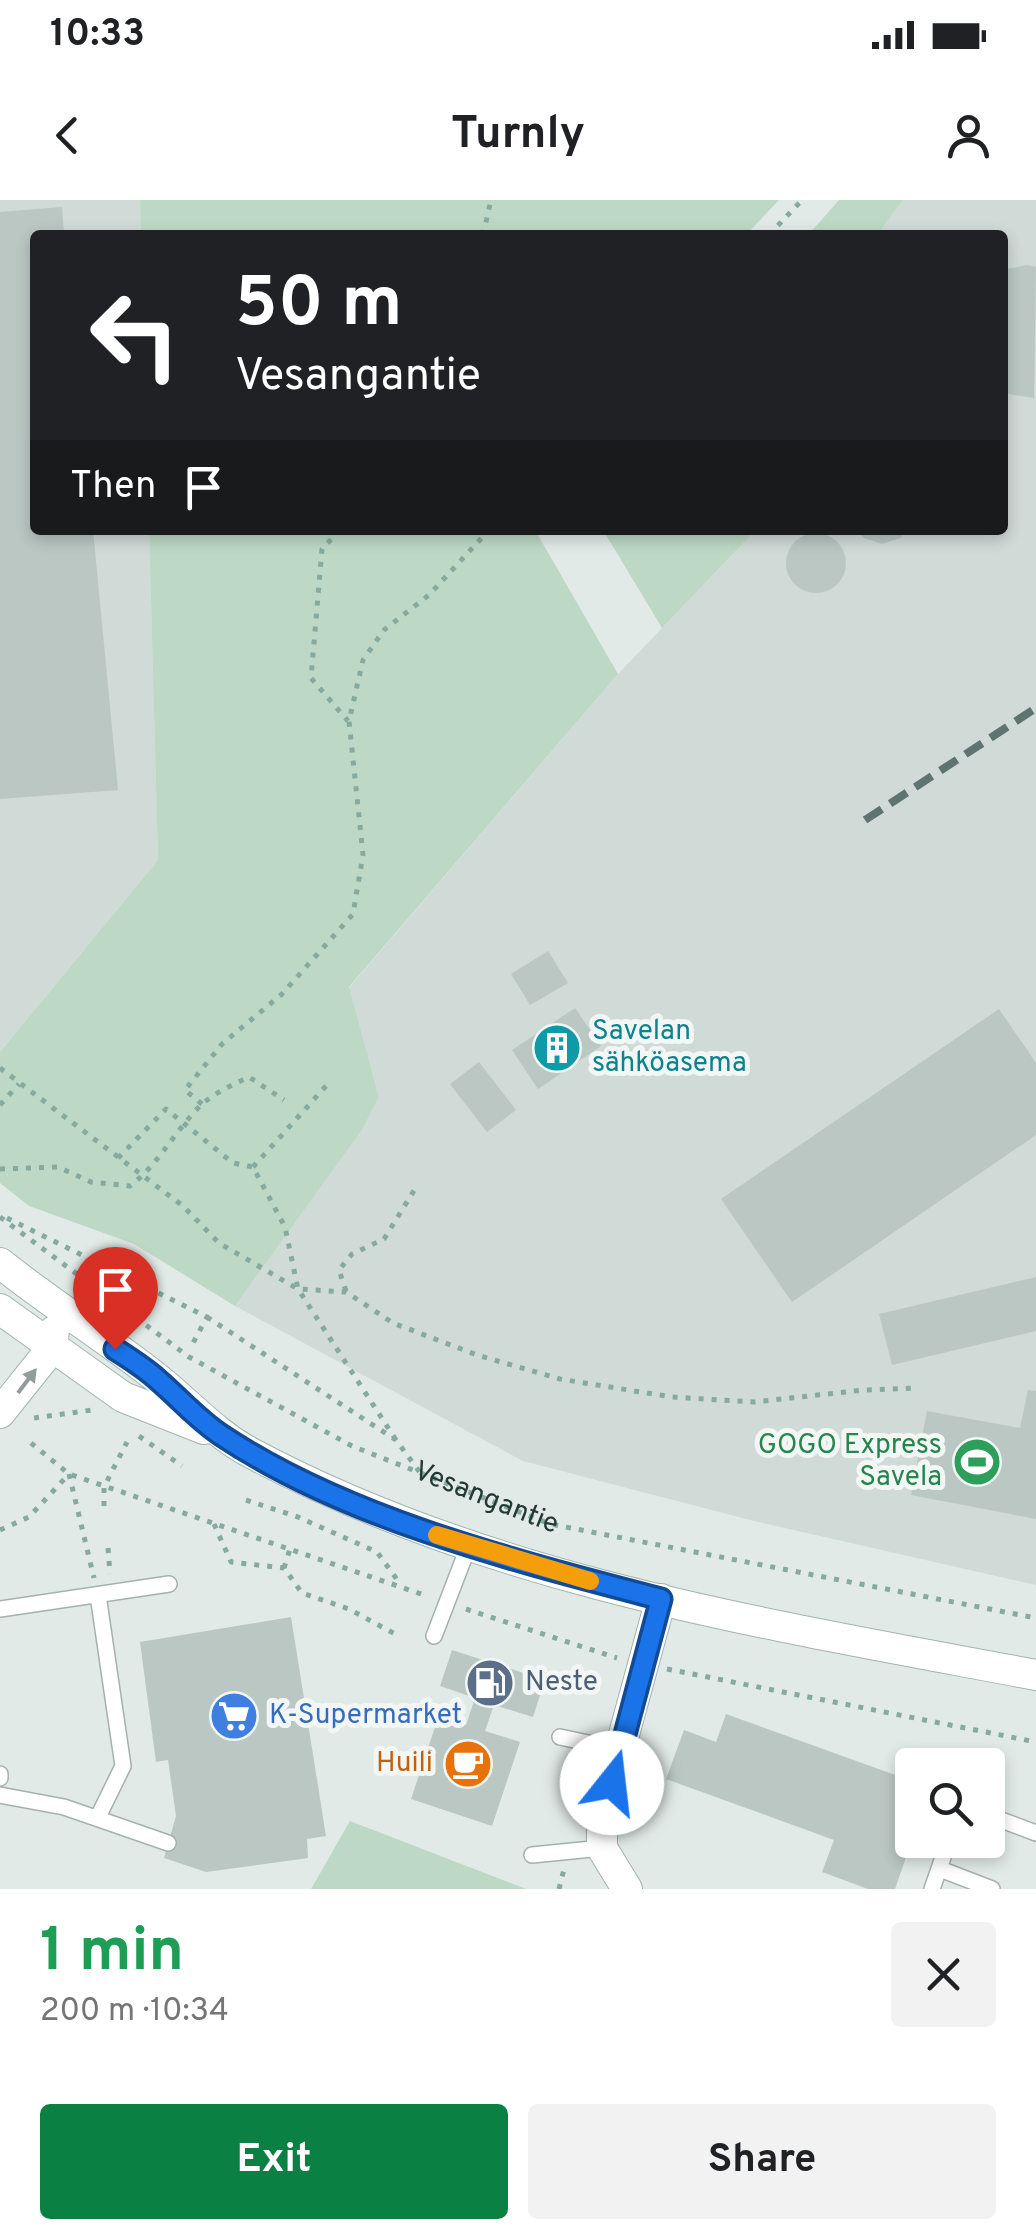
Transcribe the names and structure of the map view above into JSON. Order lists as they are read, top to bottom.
{
  "streets": {
    "main road": ["Vesangantie"]
  },
  "places": {
    "building": ["Savelan sähköasema"],
    "sports": ["GOGO Express Savela"],
    "fuel station": ["Neste"],
    "supermarket": ["K-Supermarket"],
    "cafe": ["Huili"]
  },
  "page": {
    "status": "10:33",
    "header": "Turnly",
    "turn": ["50 m", "Vesangantie"],
    "then": "Then",
    "heading": ["1 min", "200 m · 10:34"],
    "buttons": ["Exit", "Share"]
  }
}
